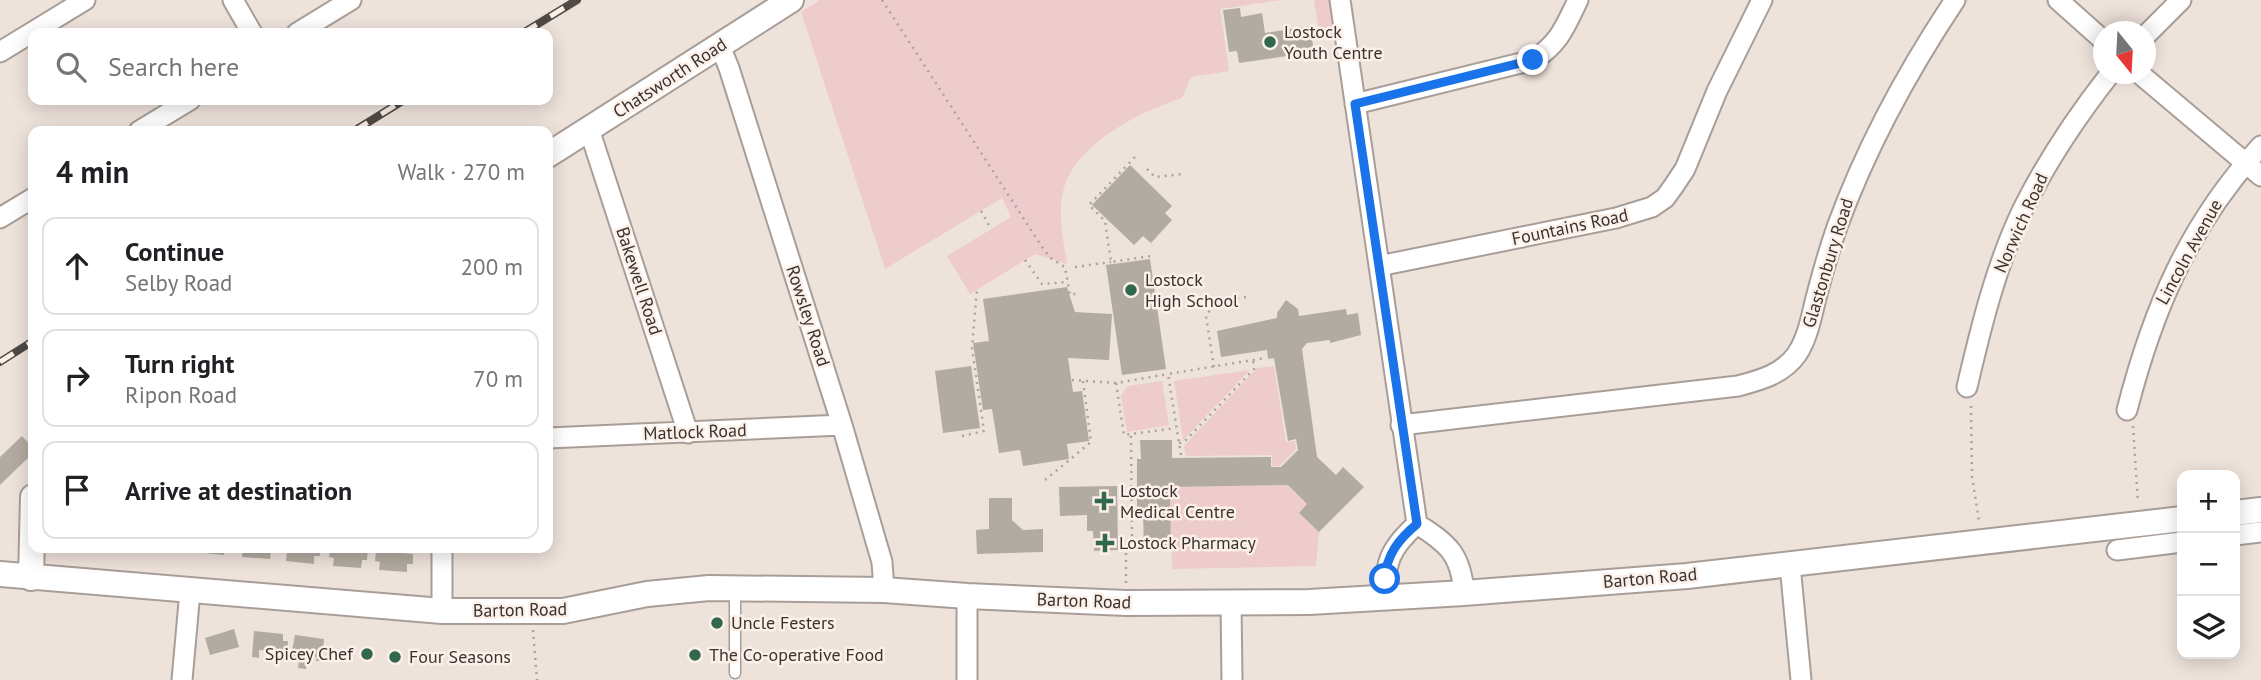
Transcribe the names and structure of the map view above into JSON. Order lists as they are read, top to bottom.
{
  "streets": {
    "street": [
      "Chatsworth Road",
      "Norwich Road",
      "Fountains Road",
      "Lincoln Avenue",
      "Glastonbury Road",
      "Bakewell Road",
      "Rowsley Road",
      "Matlock Road",
      "Barton Road"
    ]
  },
  "crossings": [
    ["Chatsworth Road", "Bakewell Road"],
    ["Chatsworth Road", "Rowsley Road"],
    ["Bakewell Road", "Matlock Road"],
    ["Rowsley Road", "Matlock Road"],
    ["Rowsley Road", "Barton Road"]
  ],
  "places": {
    "other": [
      "Lostock Youth Centre",
      "Lostock High School",
      "Uncle Festers",
      "Spicey Chef",
      "The Co-operative Food",
      "Four Seasons"
    ],
    "health": ["Lostock Medical Centre", "Lostock Pharmacy"]
  },
  "north": "bottom",
  "page": {
    "search": "Search here",
    "heading": ["4 min", "Walk · 270 m"],
    "list": [
      ["Continue", "Selby Road", "200 m"],
      ["Turn right", "Ripon Road", "70 m"],
      "Arrive at destination"
    ],
    "map_buttons": ["+", "−"]
  }
}
